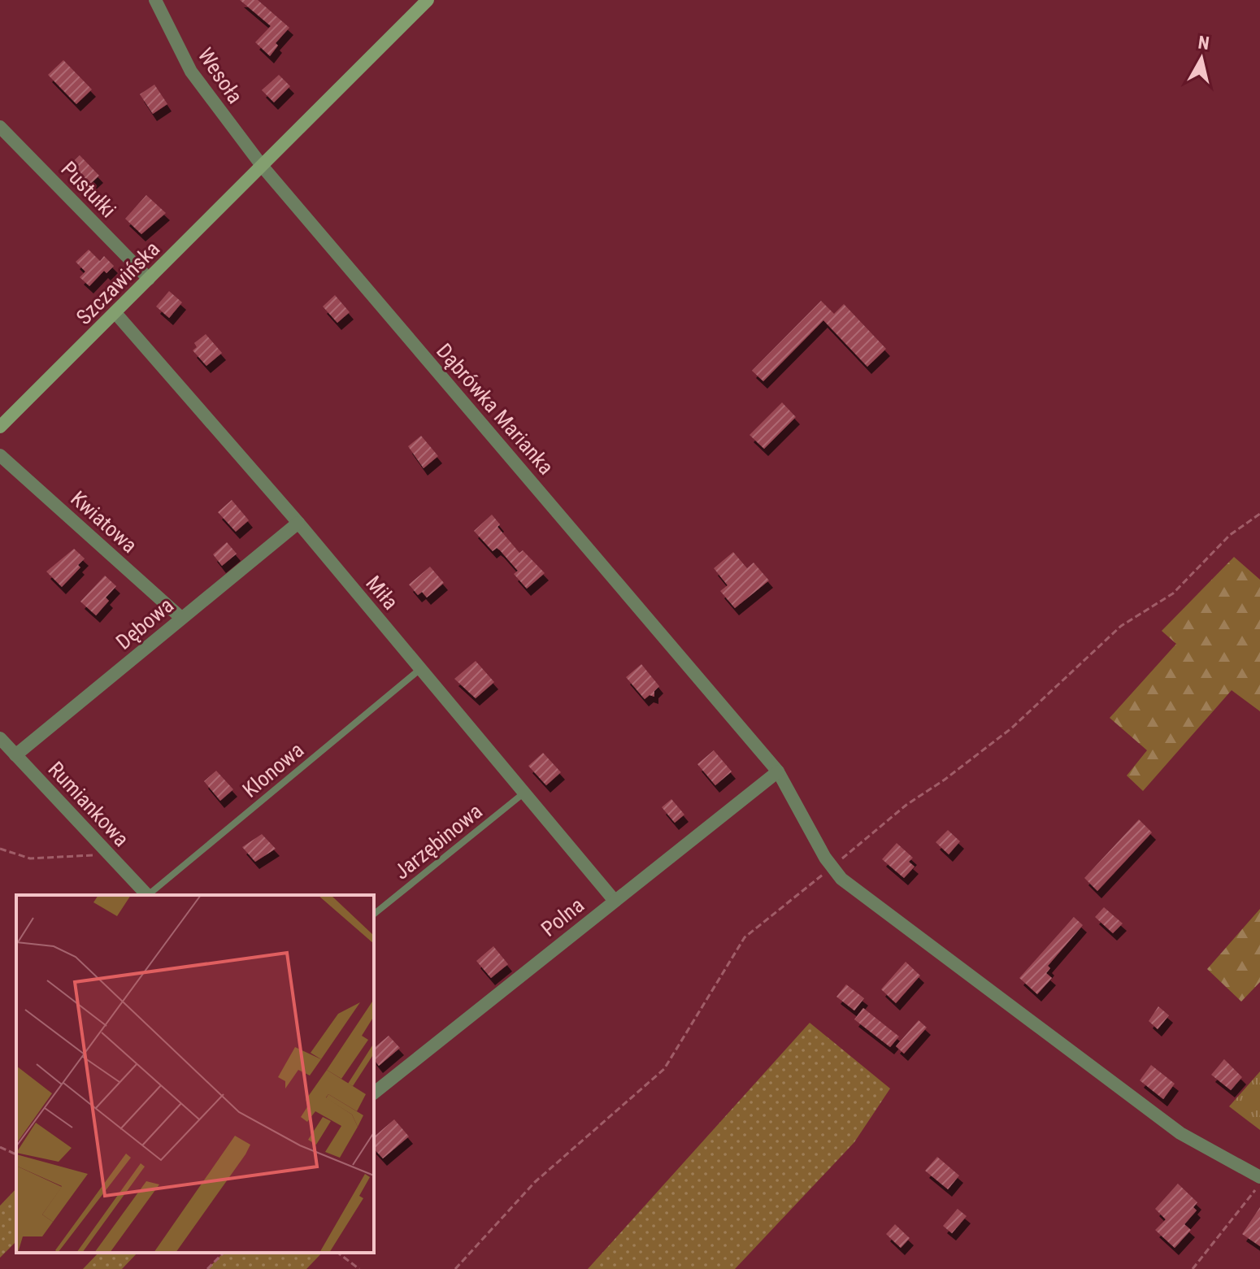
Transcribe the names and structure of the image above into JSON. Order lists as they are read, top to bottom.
{
  "streets": {
    "street": [
      "Wesoła",
      "Pustułki",
      "Szczawińska",
      "Dąbrówka Marianka",
      "Kwiatowa",
      "Miła",
      "Dębowa",
      "Rumiankowa",
      "Polna"
    ],
    "lane": ["Klonowa", "Jarzębinowa"]
  },
  "crossings": [
    ["Wesoła", "Szczawińska"],
    ["Wesoła", "Dąbrówka Marianka"],
    ["Pustułki", "Szczawińska"],
    ["Szczawińska", "Dąbrówka Marianka"],
    ["Szczawińska", "Miła"],
    ["Dąbrówka Marianka", "Polna"],
    ["Kwiatowa", "Dębowa"],
    ["Miła", "Dębowa"],
    ["Miła", "Klonowa"],
    ["Miła", "Jarzębinowa"],
    ["Miła", "Polna"],
    ["Dębowa", "Rumiankowa"]
  ],
  "north": "top"
}
